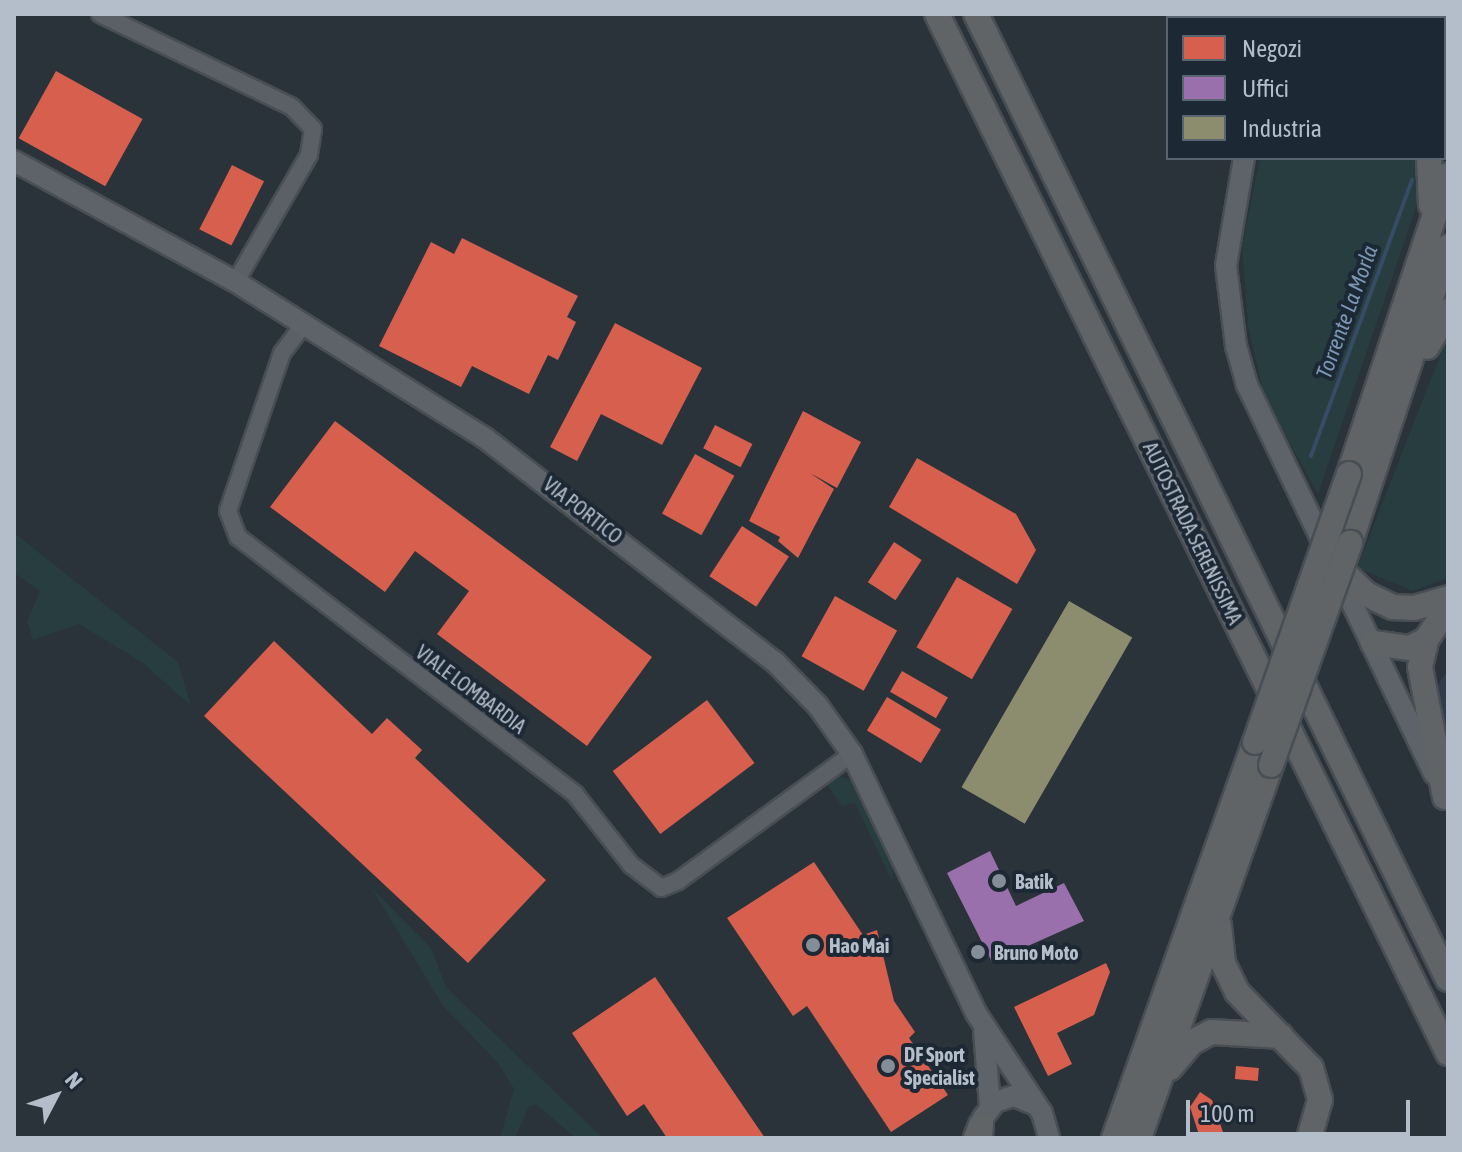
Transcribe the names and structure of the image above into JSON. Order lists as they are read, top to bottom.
{
  "streets": {
    "highway": ["AUTOSTRADA SERENISSIMA"],
    "main road": ["VIA PORTICO"],
    "street": ["VIALE LOMBARDIA"]
  },
  "crossings": [
    ["VIA PORTICO", "VIALE LOMBARDIA"]
  ],
  "water": ["Torrente La Morla"],
  "places": [
    "Batik",
    "Hao Mai",
    "Bruno Moto",
    "DF Sport Specialist"
  ],
  "legend": ["Negozi", "Uffici", "Industria"],
  "scale_bar": "100 m",
  "north": "top right"
}
